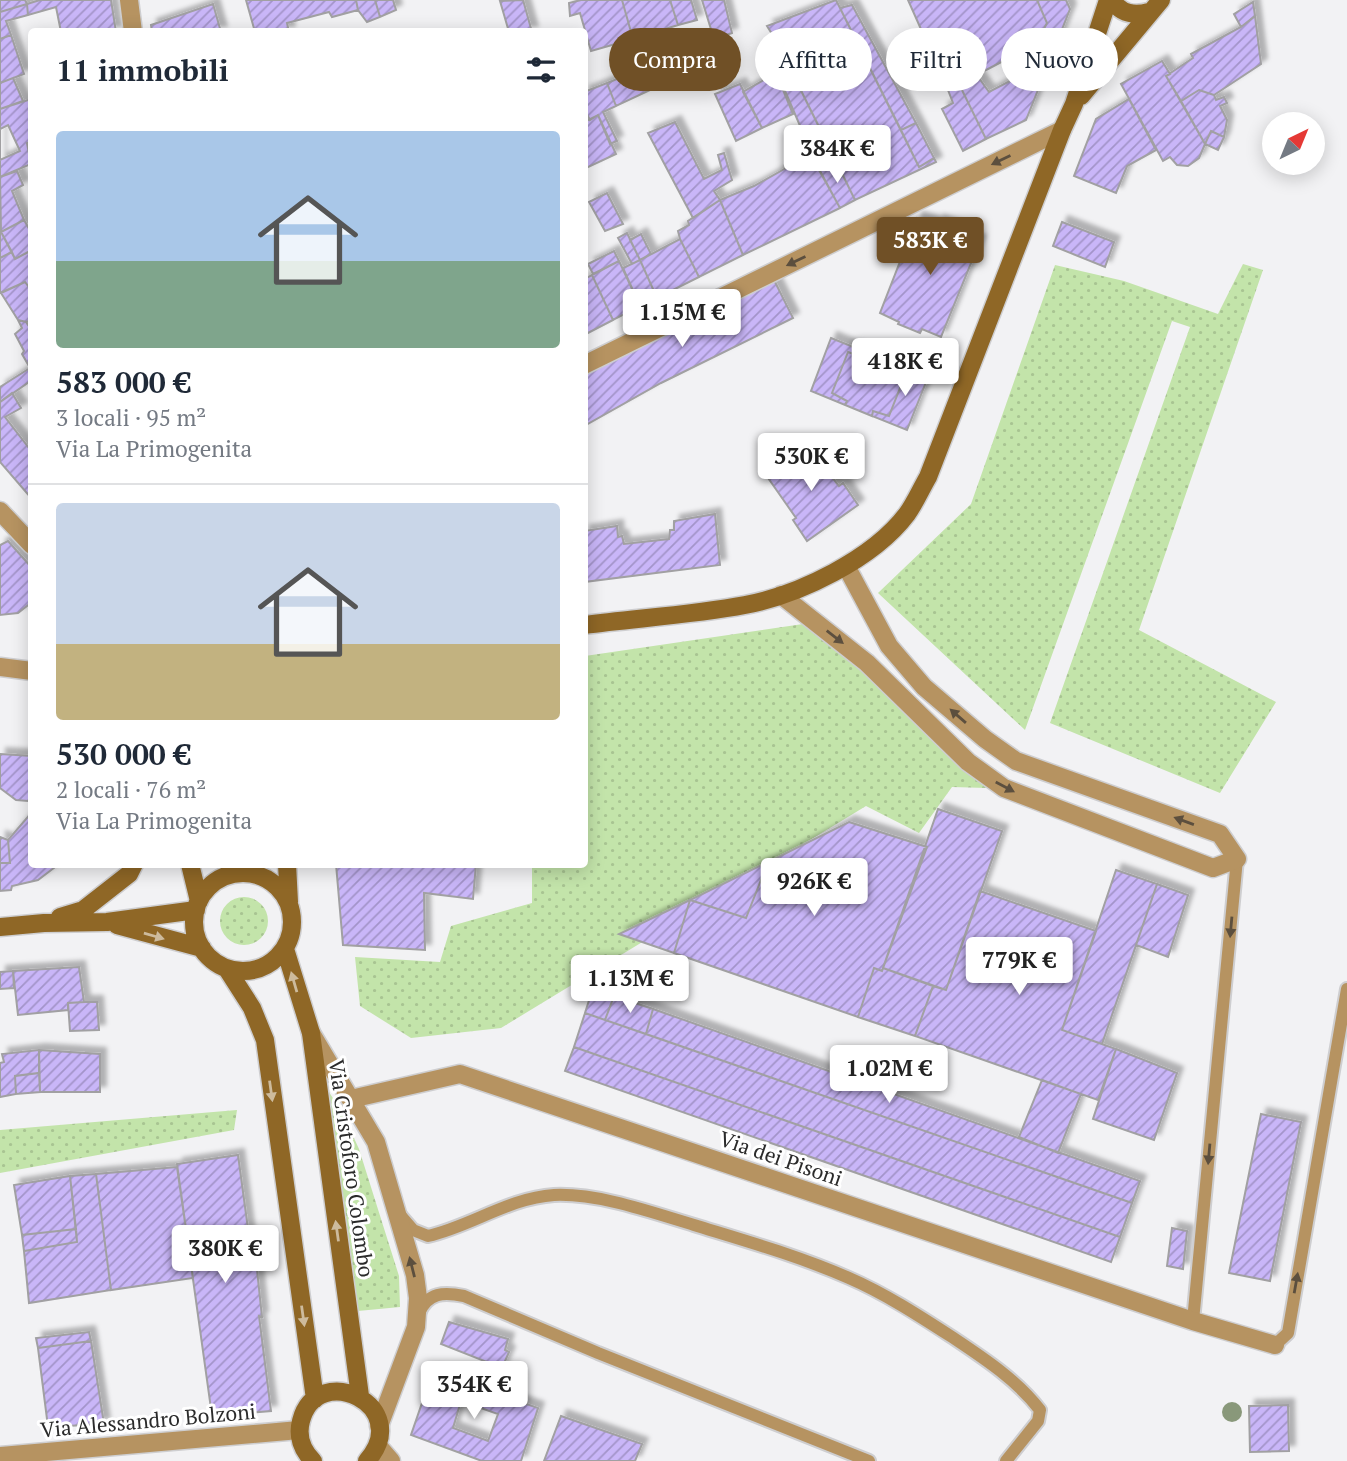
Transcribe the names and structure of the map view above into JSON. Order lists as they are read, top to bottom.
{
  "streets": {
    "main road": ["Via Cristoforo Colombo"],
    "street": ["Via dei Pisoni", "Via Alessandro Bolzoni"]
  },
  "north": "top right",
  "page": {
    "chip": [
      "Compra",
      "Affitta",
      "Filtri",
      "Nuovo"
    ],
    "heading": "11 immobili",
    "list": [
      {
        "name": "583 000 €",
        "note": "3 locali · 95 m² · Via La Primogenita"
      },
      {
        "name": "530 000 €",
        "note": "2 locali · 76 m² · Via La Primogenita"
      }
    ],
    "price": [
      "384K €",
      "583K €",
      "1.15M €",
      "418K €",
      "530K €",
      "926K €",
      "779K €",
      "1.13M €",
      "1.02M €",
      "380K €",
      "354K €"
    ]
  }
}
